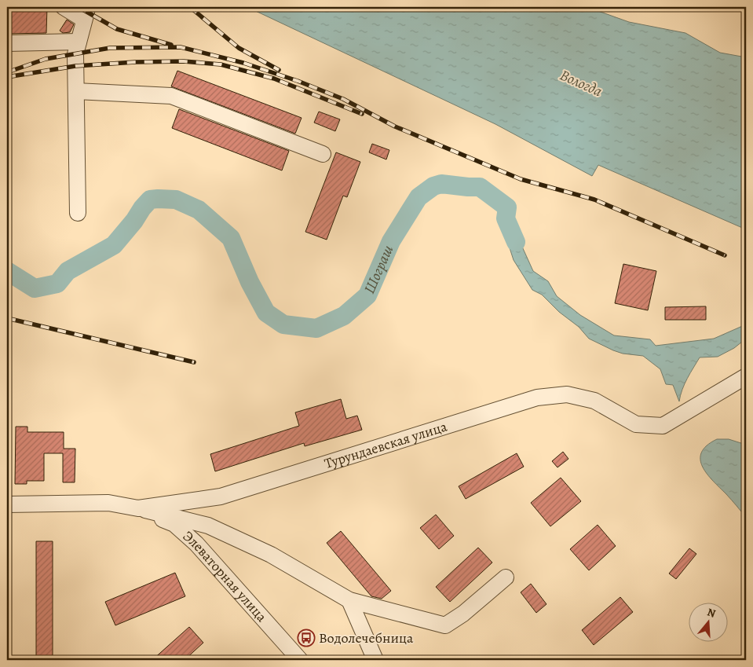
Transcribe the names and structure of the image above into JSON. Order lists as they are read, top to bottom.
{
  "streets": {
    "street": ["Турундаевская улица", "Элеваторная улица"]
  },
  "crossings": [
    ["Турундаевская улица", "Элеваторная улица"]
  ],
  "water": ["Вологда", "Шограш"],
  "places": {
    "bus stop": ["Водолечебница"]
  },
  "north": "top"
}
